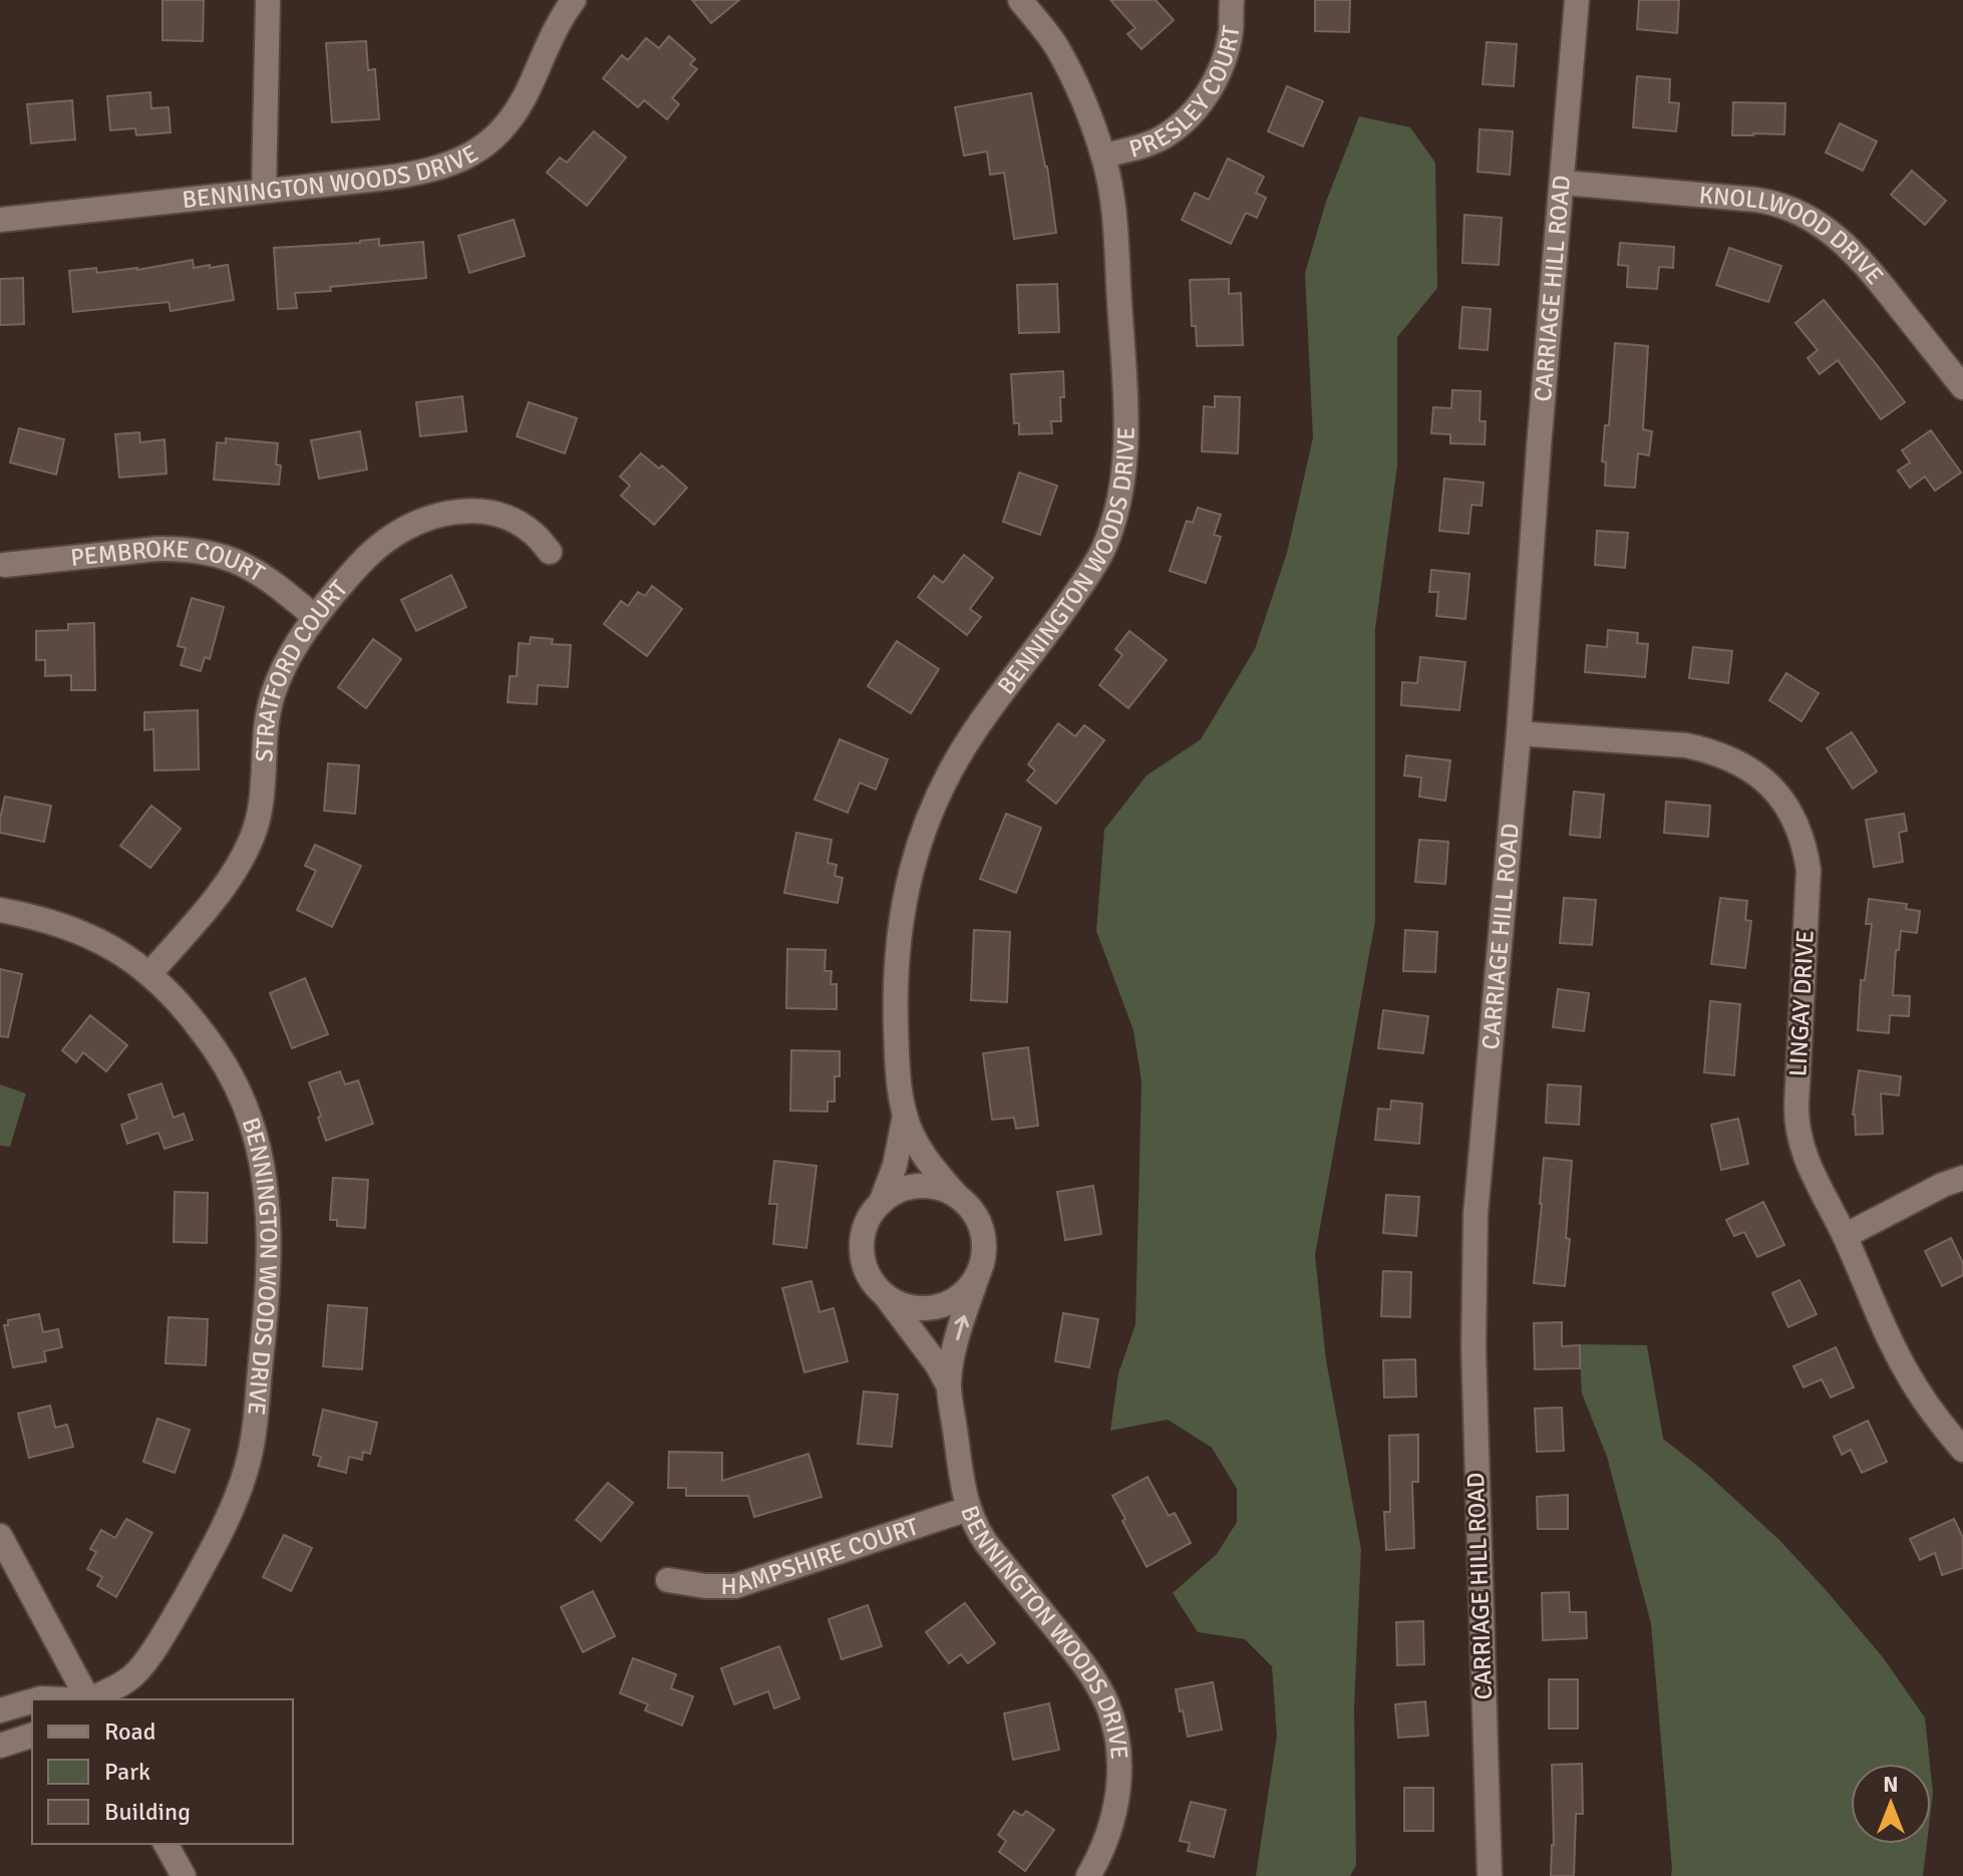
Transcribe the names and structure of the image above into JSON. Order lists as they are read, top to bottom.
{
  "streets": {
    "street": [
      "PRESLEY COURT",
      "BENNINGTON WOODS DRIVE",
      "KNOLLWOOD DRIVE",
      "CARRIAGE HILL ROAD",
      "PEMBROKE COURT",
      "STRATFORD COURT",
      "LINGAY DRIVE",
      "HAMPSHIRE COURT"
    ]
  },
  "crossings": [
    ["PRESLEY COURT", "BENNINGTON WOODS DRIVE"],
    ["BENNINGTON WOODS DRIVE", "STRATFORD COURT"],
    ["BENNINGTON WOODS DRIVE", "HAMPSHIRE COURT"],
    ["KNOLLWOOD DRIVE", "CARRIAGE HILL ROAD"],
    ["CARRIAGE HILL ROAD", "LINGAY DRIVE"],
    ["PEMBROKE COURT", "STRATFORD COURT"]
  ],
  "legend": ["Road", "Park", "Building"],
  "north": "top"
}
